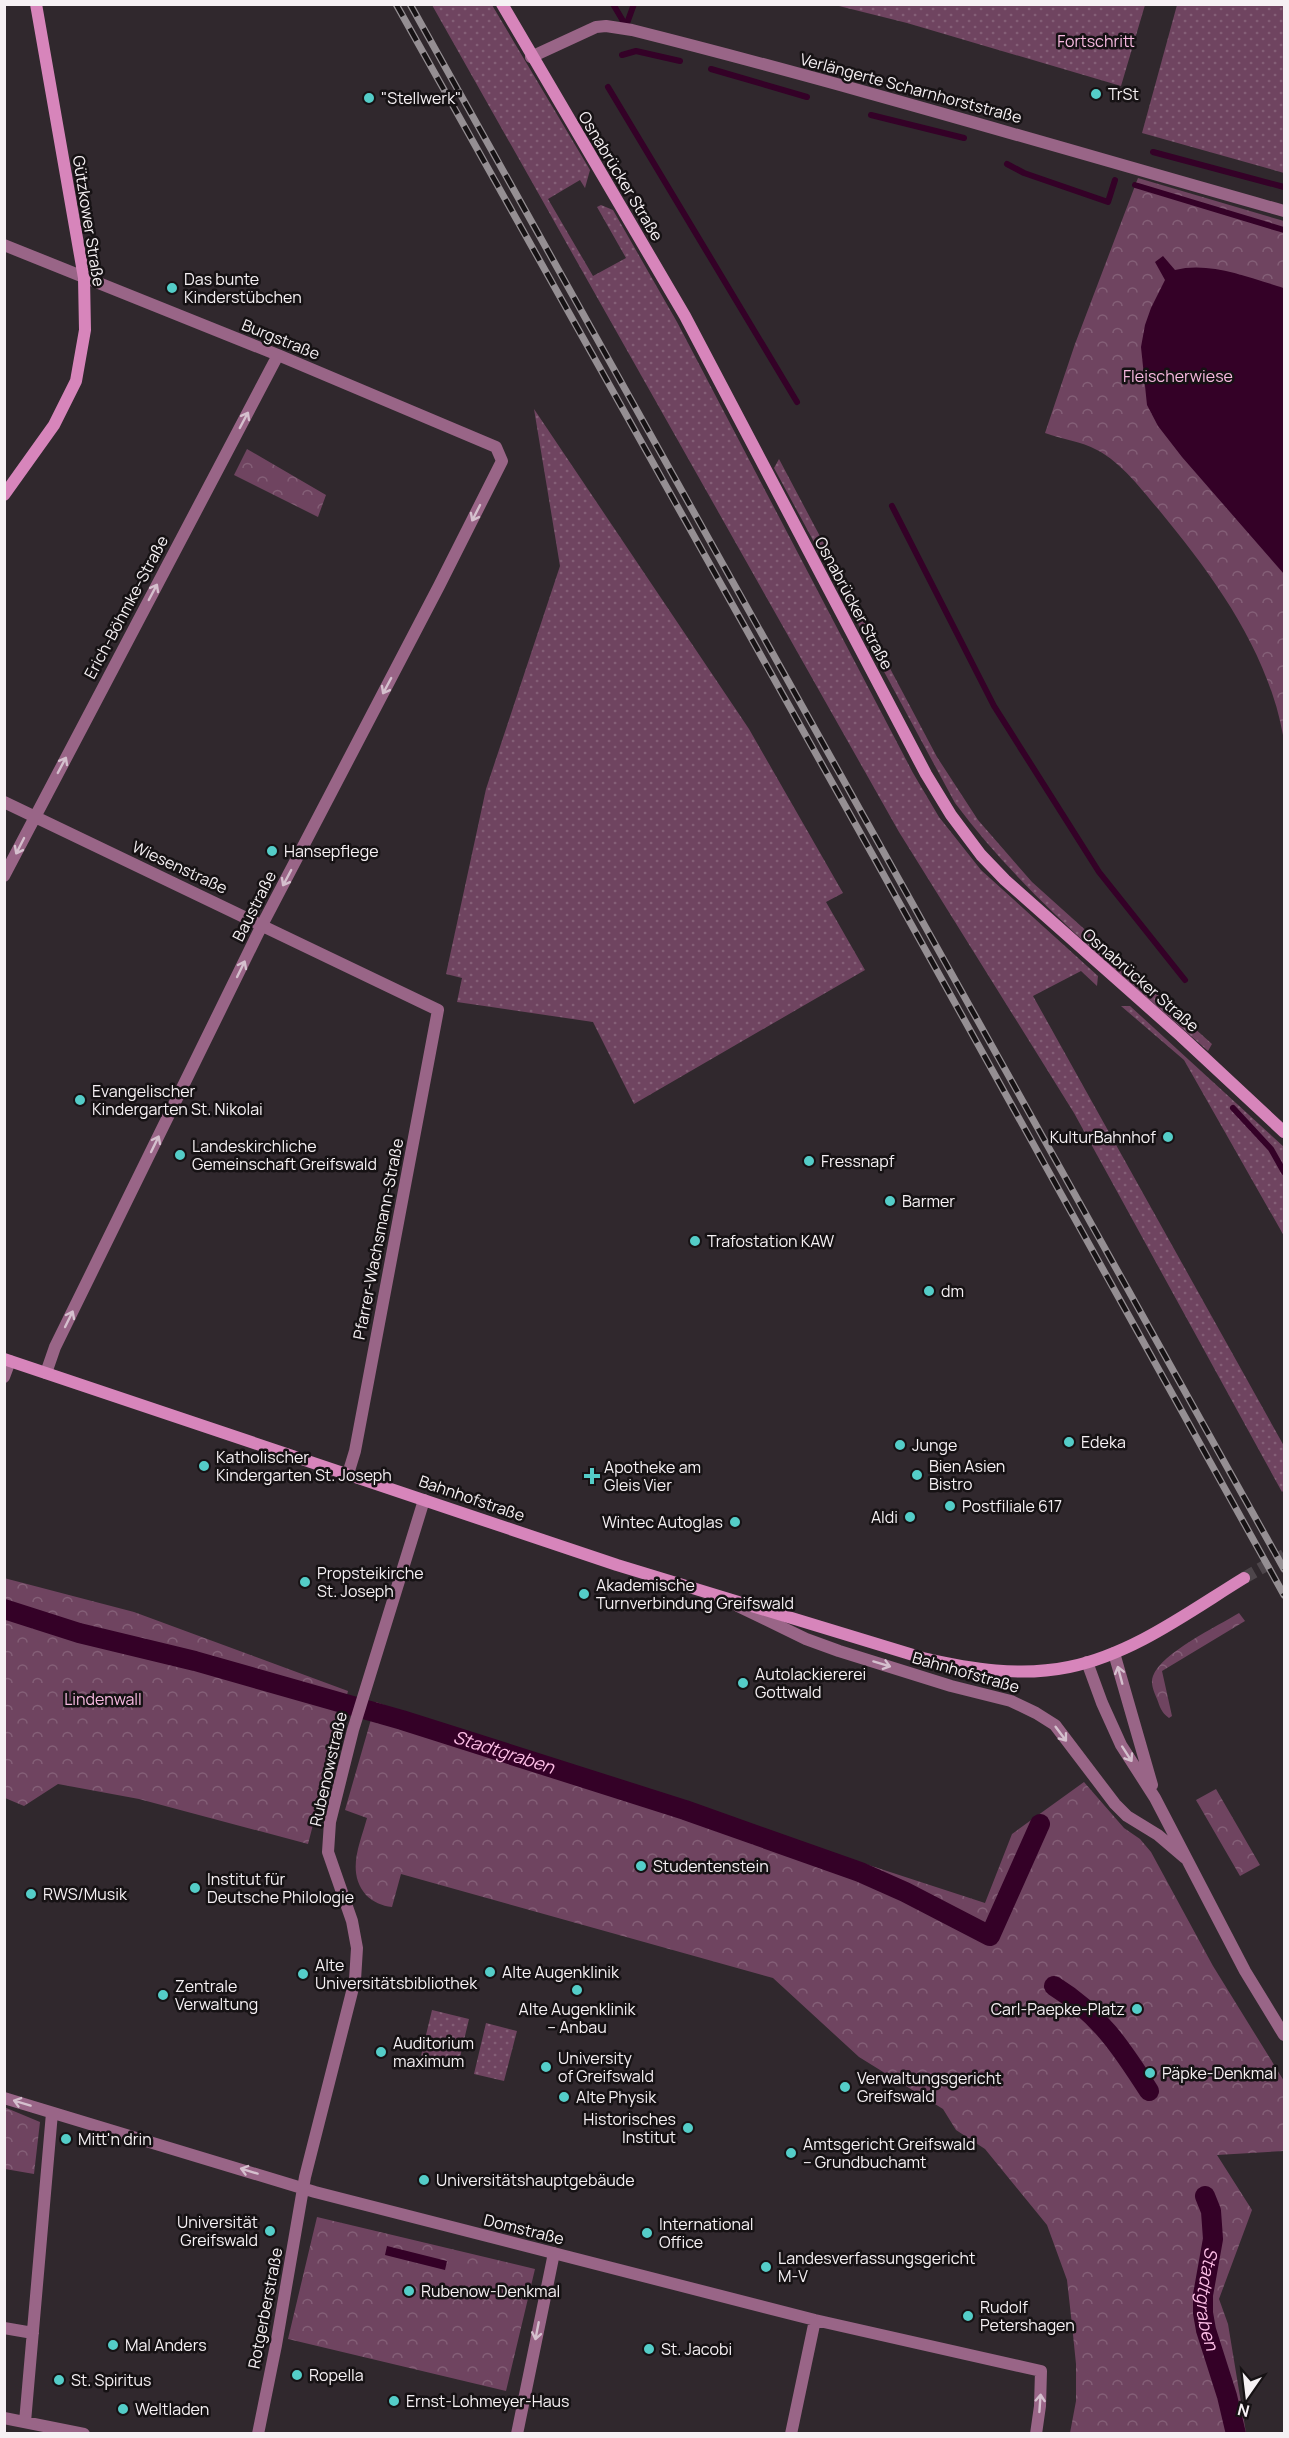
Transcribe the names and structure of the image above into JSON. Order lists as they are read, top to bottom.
{
  "streets": {
    "main road": ["Osnabrücker Straße", "Gützkower Straße", "Bahnhofstraße"],
    "street": [
      "Verlängerte Scharnhorststraße",
      "Burgstraße",
      "Erich-Böhmke-Straße",
      "Wiesenstraße",
      "Baustraße",
      "Pfarrer-Wachsmann-Straße",
      "Rubenowstraße",
      "Domstraße",
      "Rotgerberstraße"
    ]
  },
  "crossings": [
    ["Verlängerte Scharnhorststraße", "Osnabrücker Straße"],
    ["Gützkower Straße", "Burgstraße"],
    ["Burgstraße", "Erich-Böhmke-Straße"],
    ["Burgstraße", "Baustraße"],
    ["Erich-Böhmke-Straße", "Wiesenstraße"],
    ["Wiesenstraße", "Baustraße"],
    ["Wiesenstraße", "Pfarrer-Wachsmann-Straße"],
    ["Baustraße", "Bahnhofstraße"],
    ["Pfarrer-Wachsmann-Straße", "Bahnhofstraße"],
    ["Bahnhofstraße", "Rubenowstraße"],
    ["Rubenowstraße", "Domstraße"],
    ["Rubenowstraße", "Rotgerberstraße"],
    ["Domstraße", "Rotgerberstraße"]
  ],
  "one_way": ["Domstraße"],
  "water": ["Stadtgraben"],
  "parks": ["Fortschritt", "Fleischerwiese", "Lindenwall"],
  "places": {
    "other": [
      "TrSt",
      "\"Stellwerk\"",
      "Das bunte Kinderstübchen",
      "Hansepflege",
      "Evangelischer Kindergarten St. Nikolai",
      "KulturBahnhof",
      "Landeskirchliche Gemeinschaft Greifswald",
      "Fressnapf",
      "Barmer",
      "Trafostation KAW",
      "dm",
      "Edeka",
      "Junge",
      "Katholischer Kindergarten St. Joseph",
      "Bien Asien Bistro",
      "Postfiliale 617",
      "Aldi",
      "Wintec Autoglas",
      "Propsteikirche St. Joseph",
      "Akademische Turnverbindung Greifswald",
      "Autolackiererei Gottwald",
      "Studentenstein",
      "Institut für Deutsche Philologie",
      "RWS/Musik",
      "Alte Augenklinik",
      "Alte Universitätsbibliothek",
      "Alte Augenklinik – Anbau",
      "Zentrale Verwaltung",
      "Carl-Paepke-Platz",
      "Auditorium maximum",
      "University of Greifswald",
      "Päpke-Denkmal",
      "Verwaltungsgericht Greifswald",
      "Alte Physik",
      "Historisches Institut",
      "Mitt'n drin",
      "Amtsgericht Greifswald – Grundbuchamt",
      "Universitätshauptgebäude",
      "Universität Greifswald",
      "International Office",
      "Landesverfassungsgericht M-V",
      "Rubenow-Denkmal",
      "Rudolf Petershagen",
      "Mal Anders",
      "St. Jacobi",
      "Ropella",
      "St. Spiritus",
      "Ernst-Lohmeyer-Haus",
      "Weltladen"
    ],
    "health": ["Apotheke am Gleis Vier"]
  },
  "north": "bottom"
}
